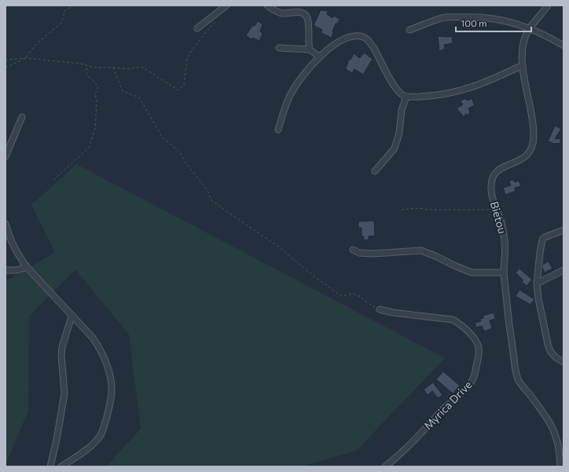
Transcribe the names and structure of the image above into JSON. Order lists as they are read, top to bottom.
{
  "streets": {
    "street": ["Bietou", "Myrica Drive"]
  },
  "scale_bar": "100 m"
}
